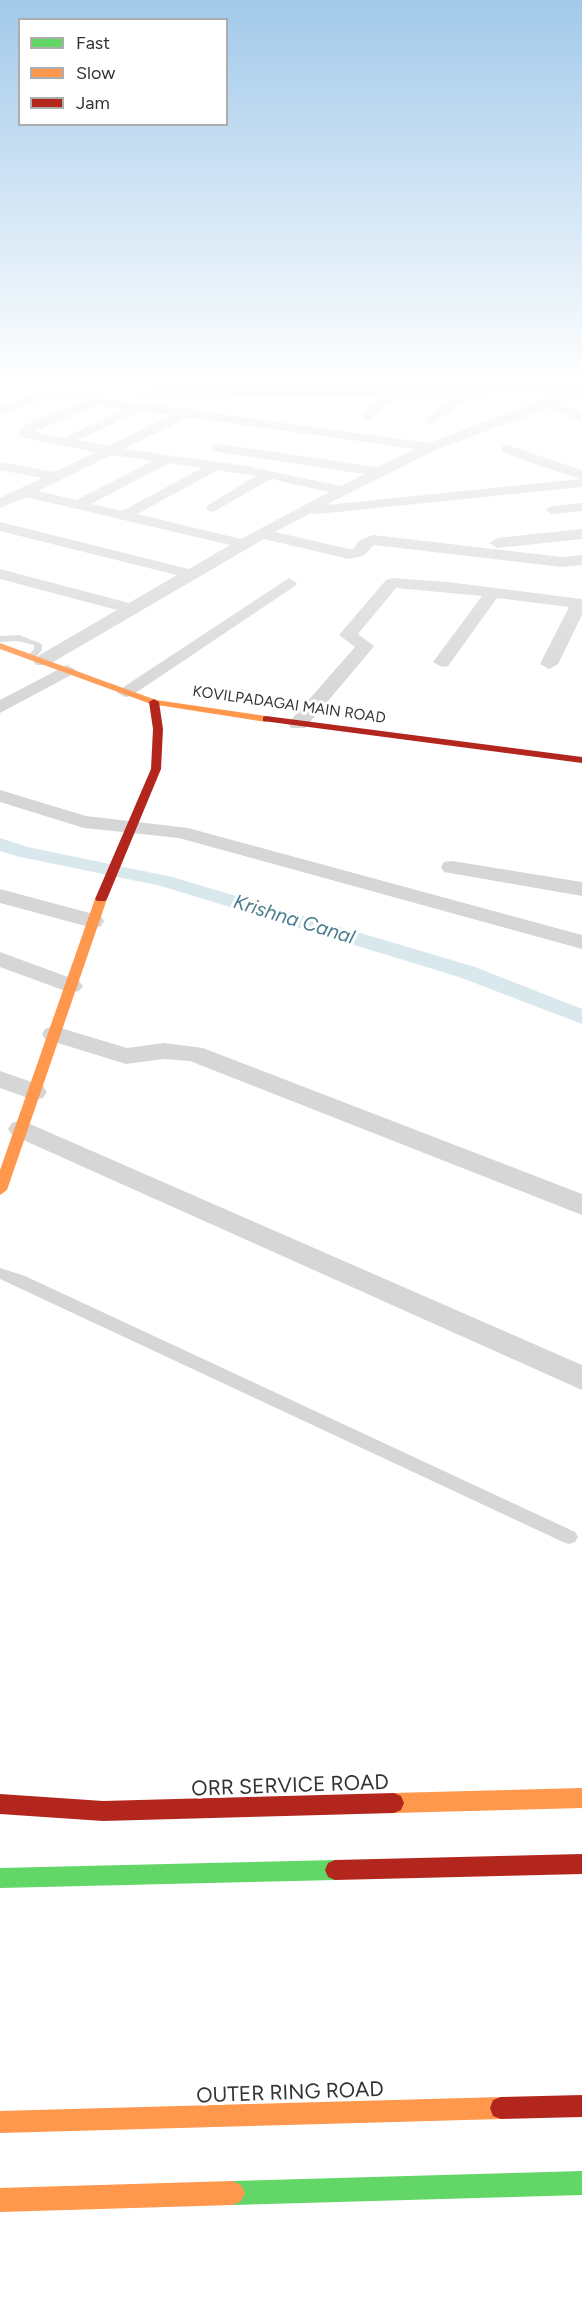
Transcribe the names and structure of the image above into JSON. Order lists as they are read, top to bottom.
{
  "streets": {
    "main road": ["KOVILPADAGAI MAIN ROAD", "ORR SERVICE ROAD", "OUTER RING ROAD"]
  },
  "water": ["Krishna Canal"],
  "legend": ["Fast", "Slow", "Jam"]
}
